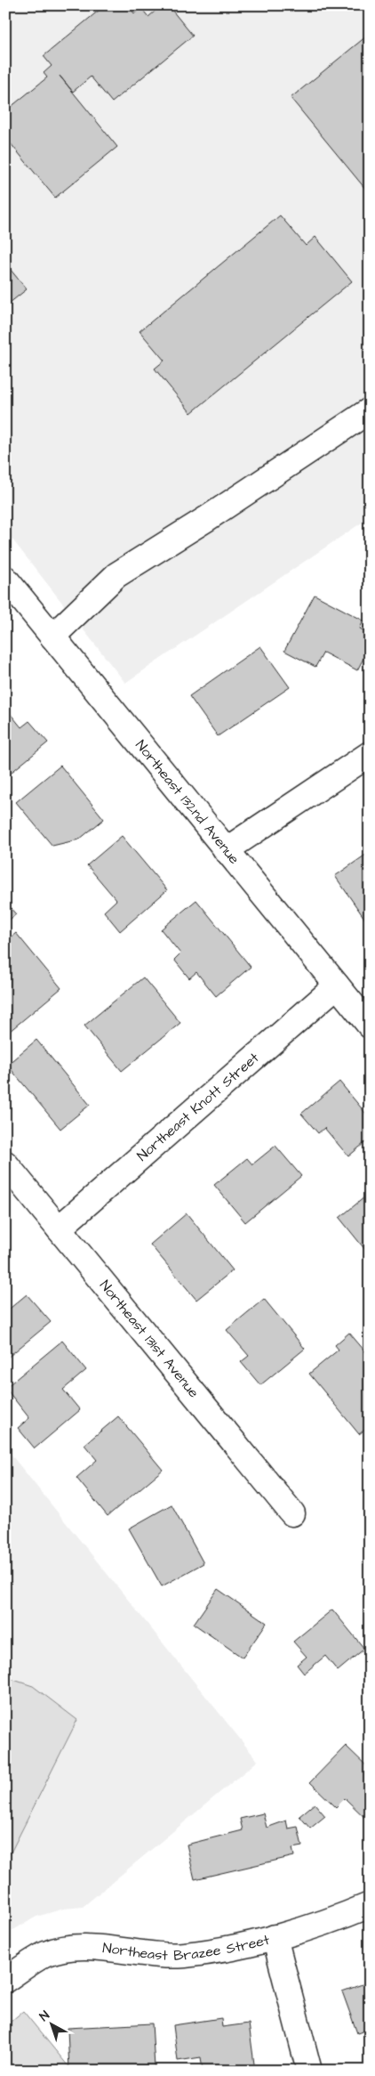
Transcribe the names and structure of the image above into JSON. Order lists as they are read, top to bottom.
{
  "streets": {
    "street": [
      "Northeast 132nd Avenue",
      "Northeast Knott Street",
      "Northeast 131st Avenue",
      "Northeast Brazee Street"
    ]
  },
  "crossings": [
    ["Northeast 132nd Avenue", "Northeast Knott Street"],
    ["Northeast Knott Street", "Northeast 131st Avenue"]
  ],
  "north": "top left"
}
